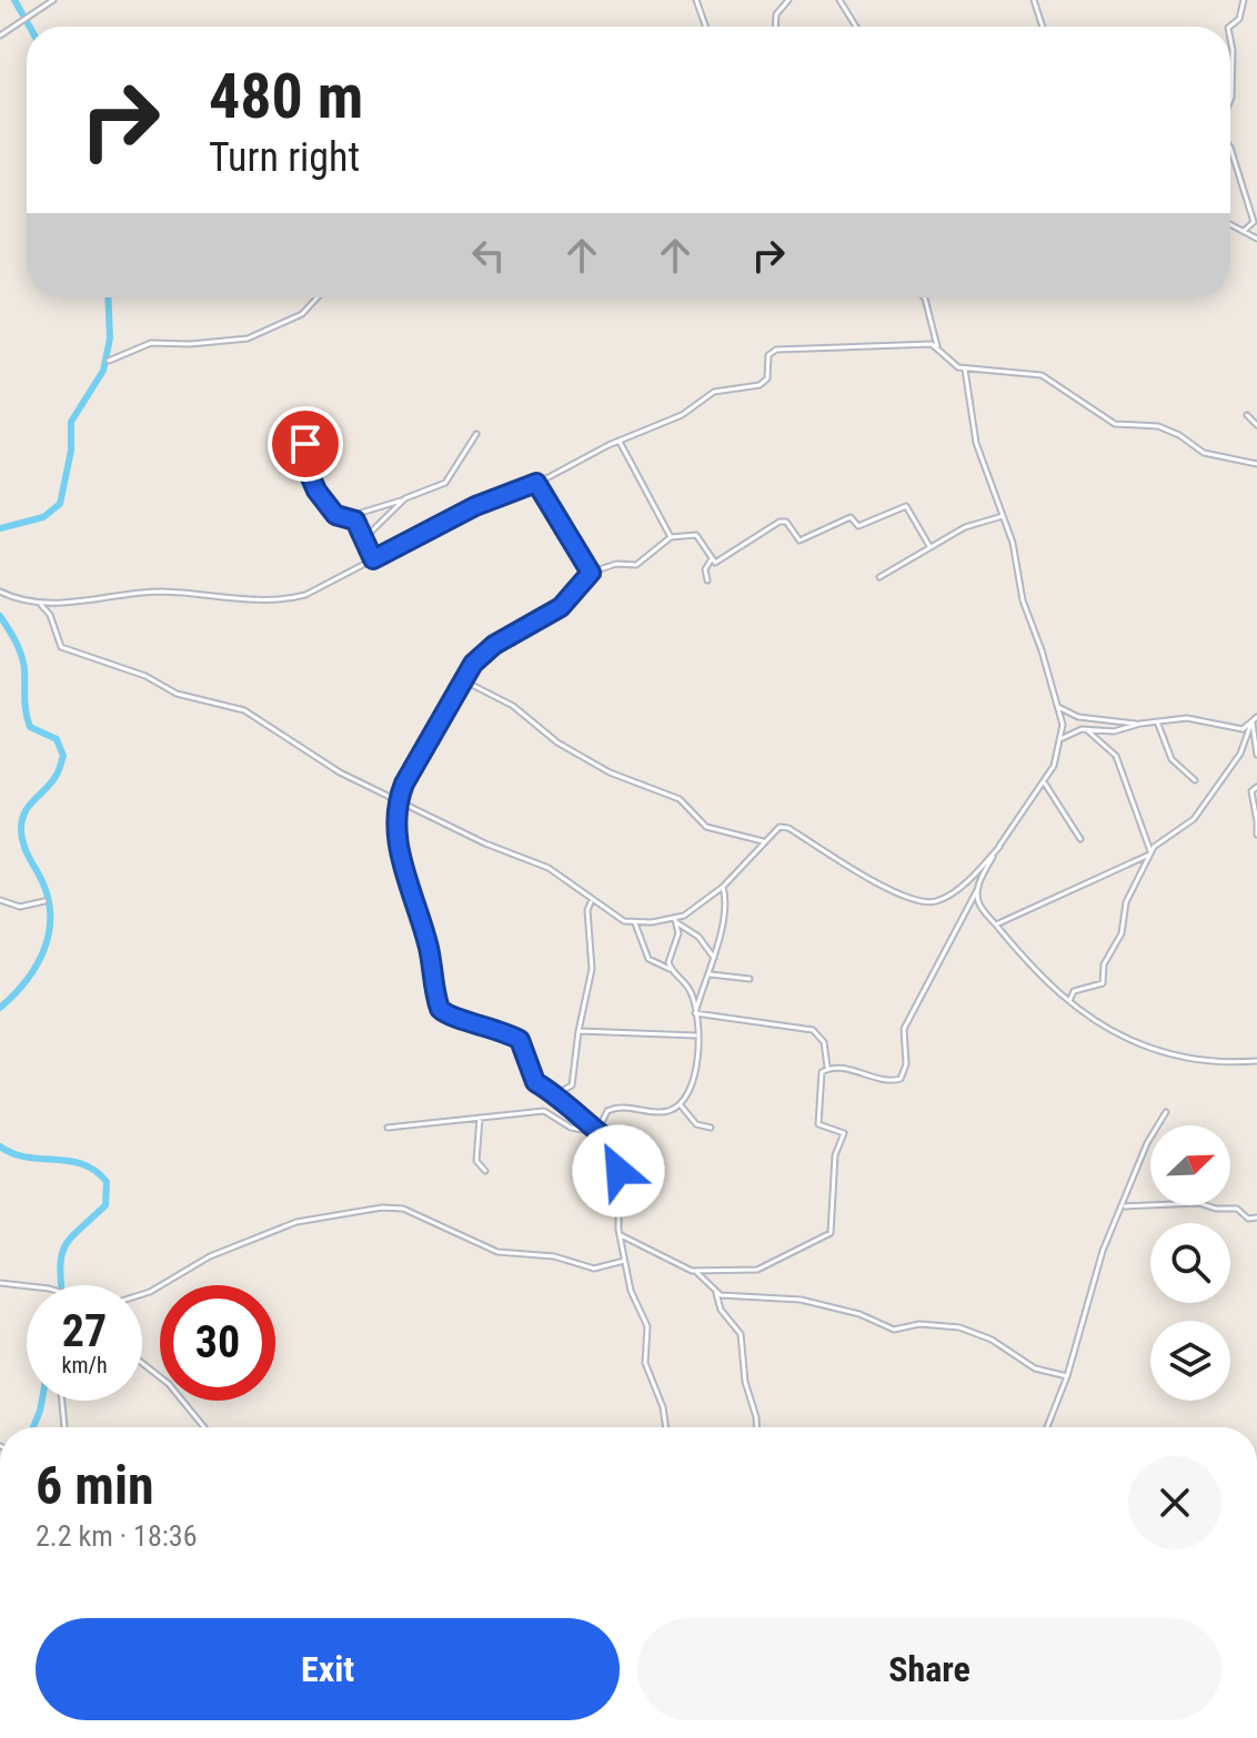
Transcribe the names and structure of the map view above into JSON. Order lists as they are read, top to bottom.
{
  "north": "top right",
  "page": {
    "turn": ["480 m", "Turn right"],
    "speed": "27 km/h",
    "limit": "30",
    "heading": ["6 min", "2.2 km · 18:36"],
    "buttons": ["Exit", "Share"]
  }
}
